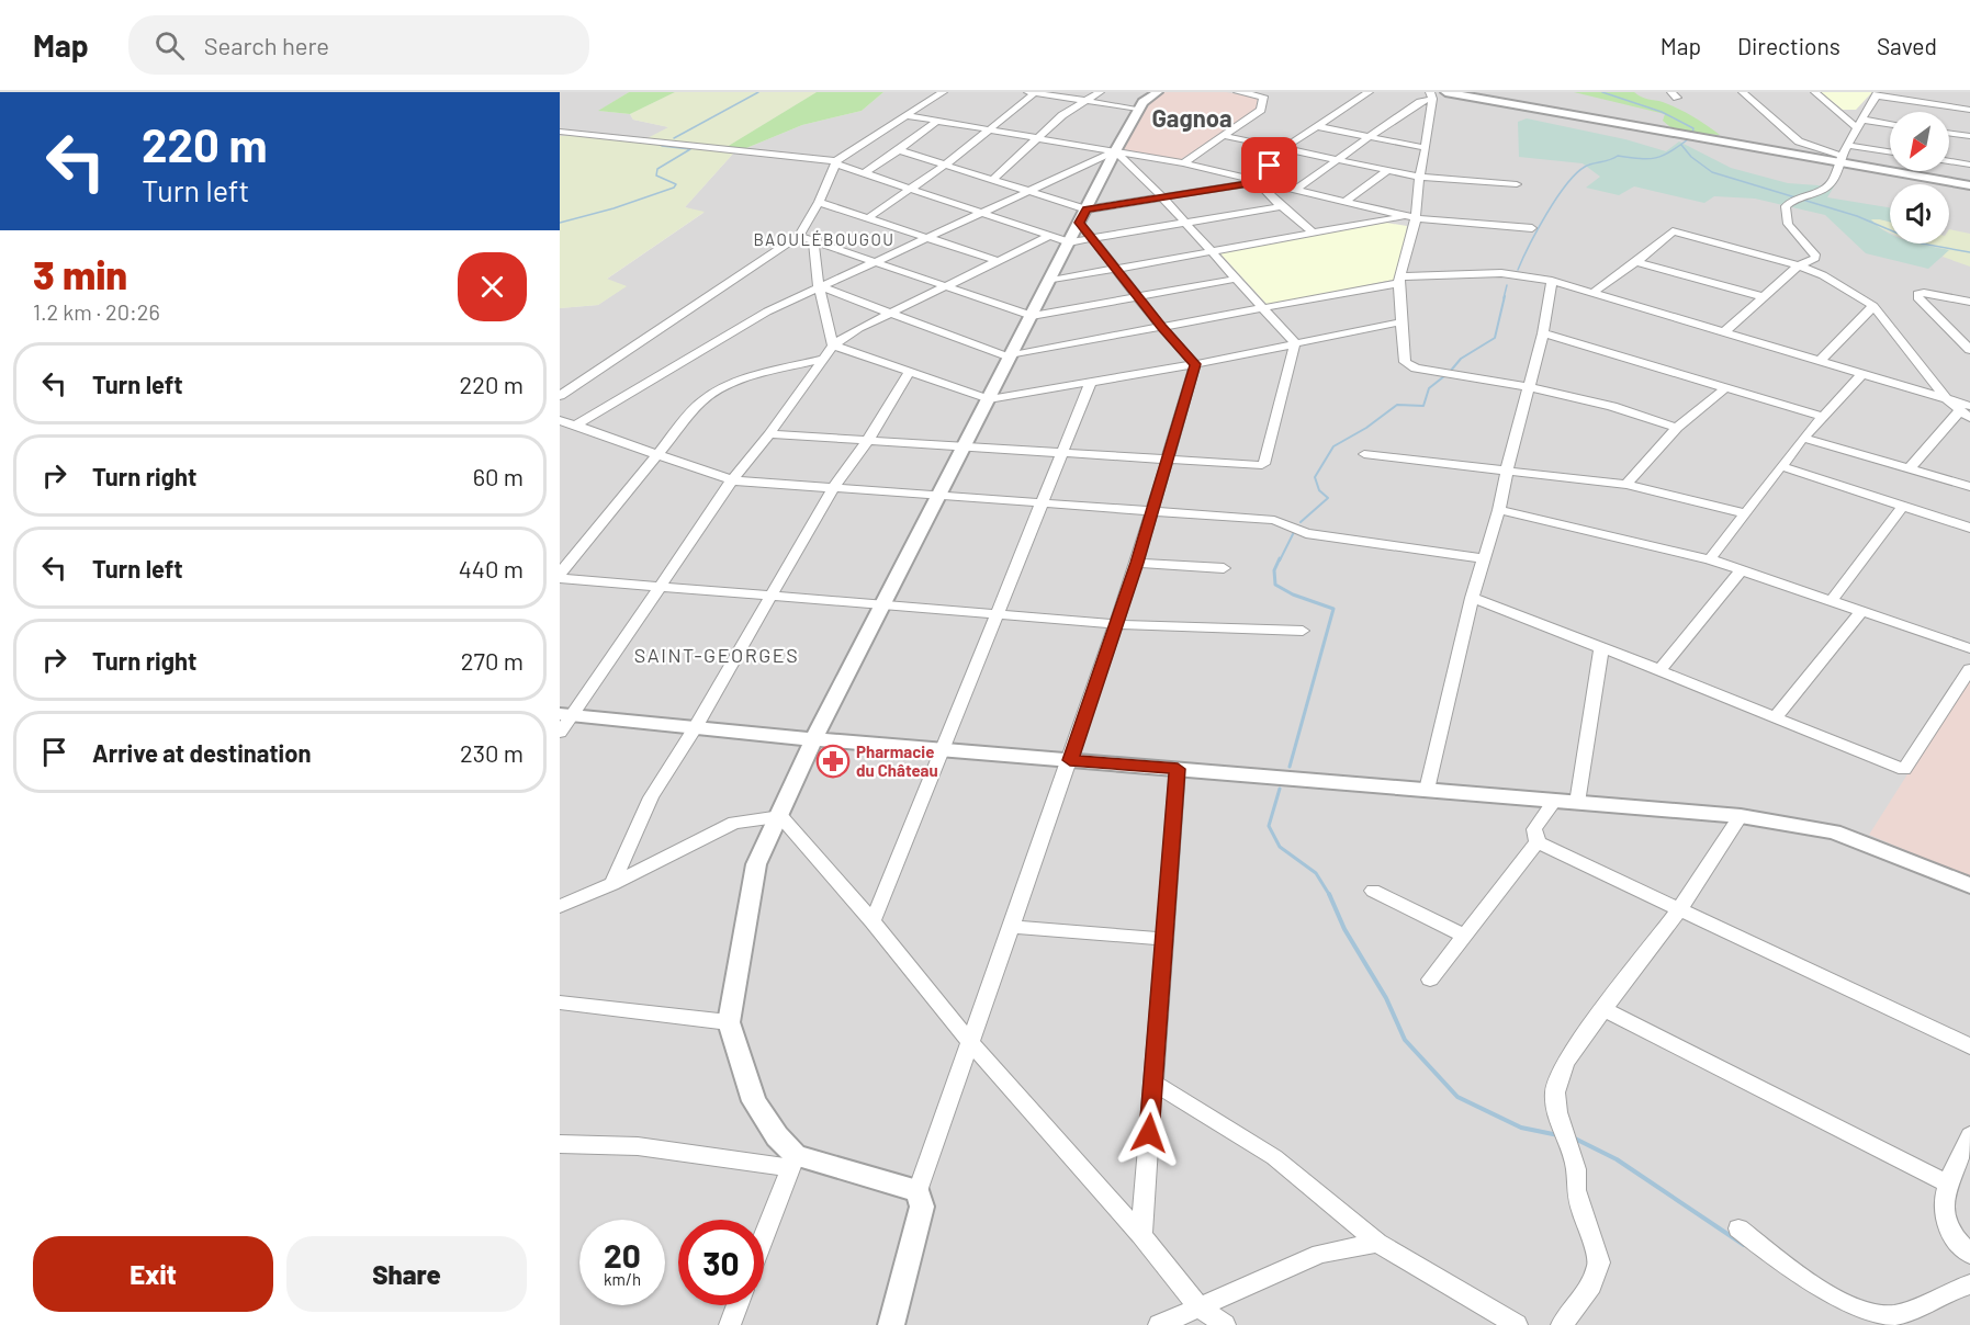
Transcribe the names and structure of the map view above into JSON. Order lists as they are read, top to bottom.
{
  "districts": ["Gagnoa", "BAOULÉBOUGOU", "SAINT-GEORGES"],
  "places": {
    "pharmacy": ["Pharmacie du Château"]
  },
  "north": "bottom left",
  "page": {
    "header": "Map",
    "search": "Search here",
    "nav": ["Map", "Directions", "Saved"],
    "turn": ["220 m", "Turn left"],
    "heading": ["3 min", "1.2 km · 20:26"],
    "list": [
      {
        "name": "Turn left",
        "value": "220 m"
      },
      {
        "name": "Turn right",
        "value": "60 m"
      },
      {
        "name": "Turn left",
        "value": "440 m"
      },
      {
        "name": "Turn right",
        "value": "270 m"
      },
      {
        "name": "Arrive at destination",
        "value": "230 m"
      }
    ],
    "speed": "20 km/h",
    "limit": "30",
    "buttons": ["Exit", "Share"]
  }
}
